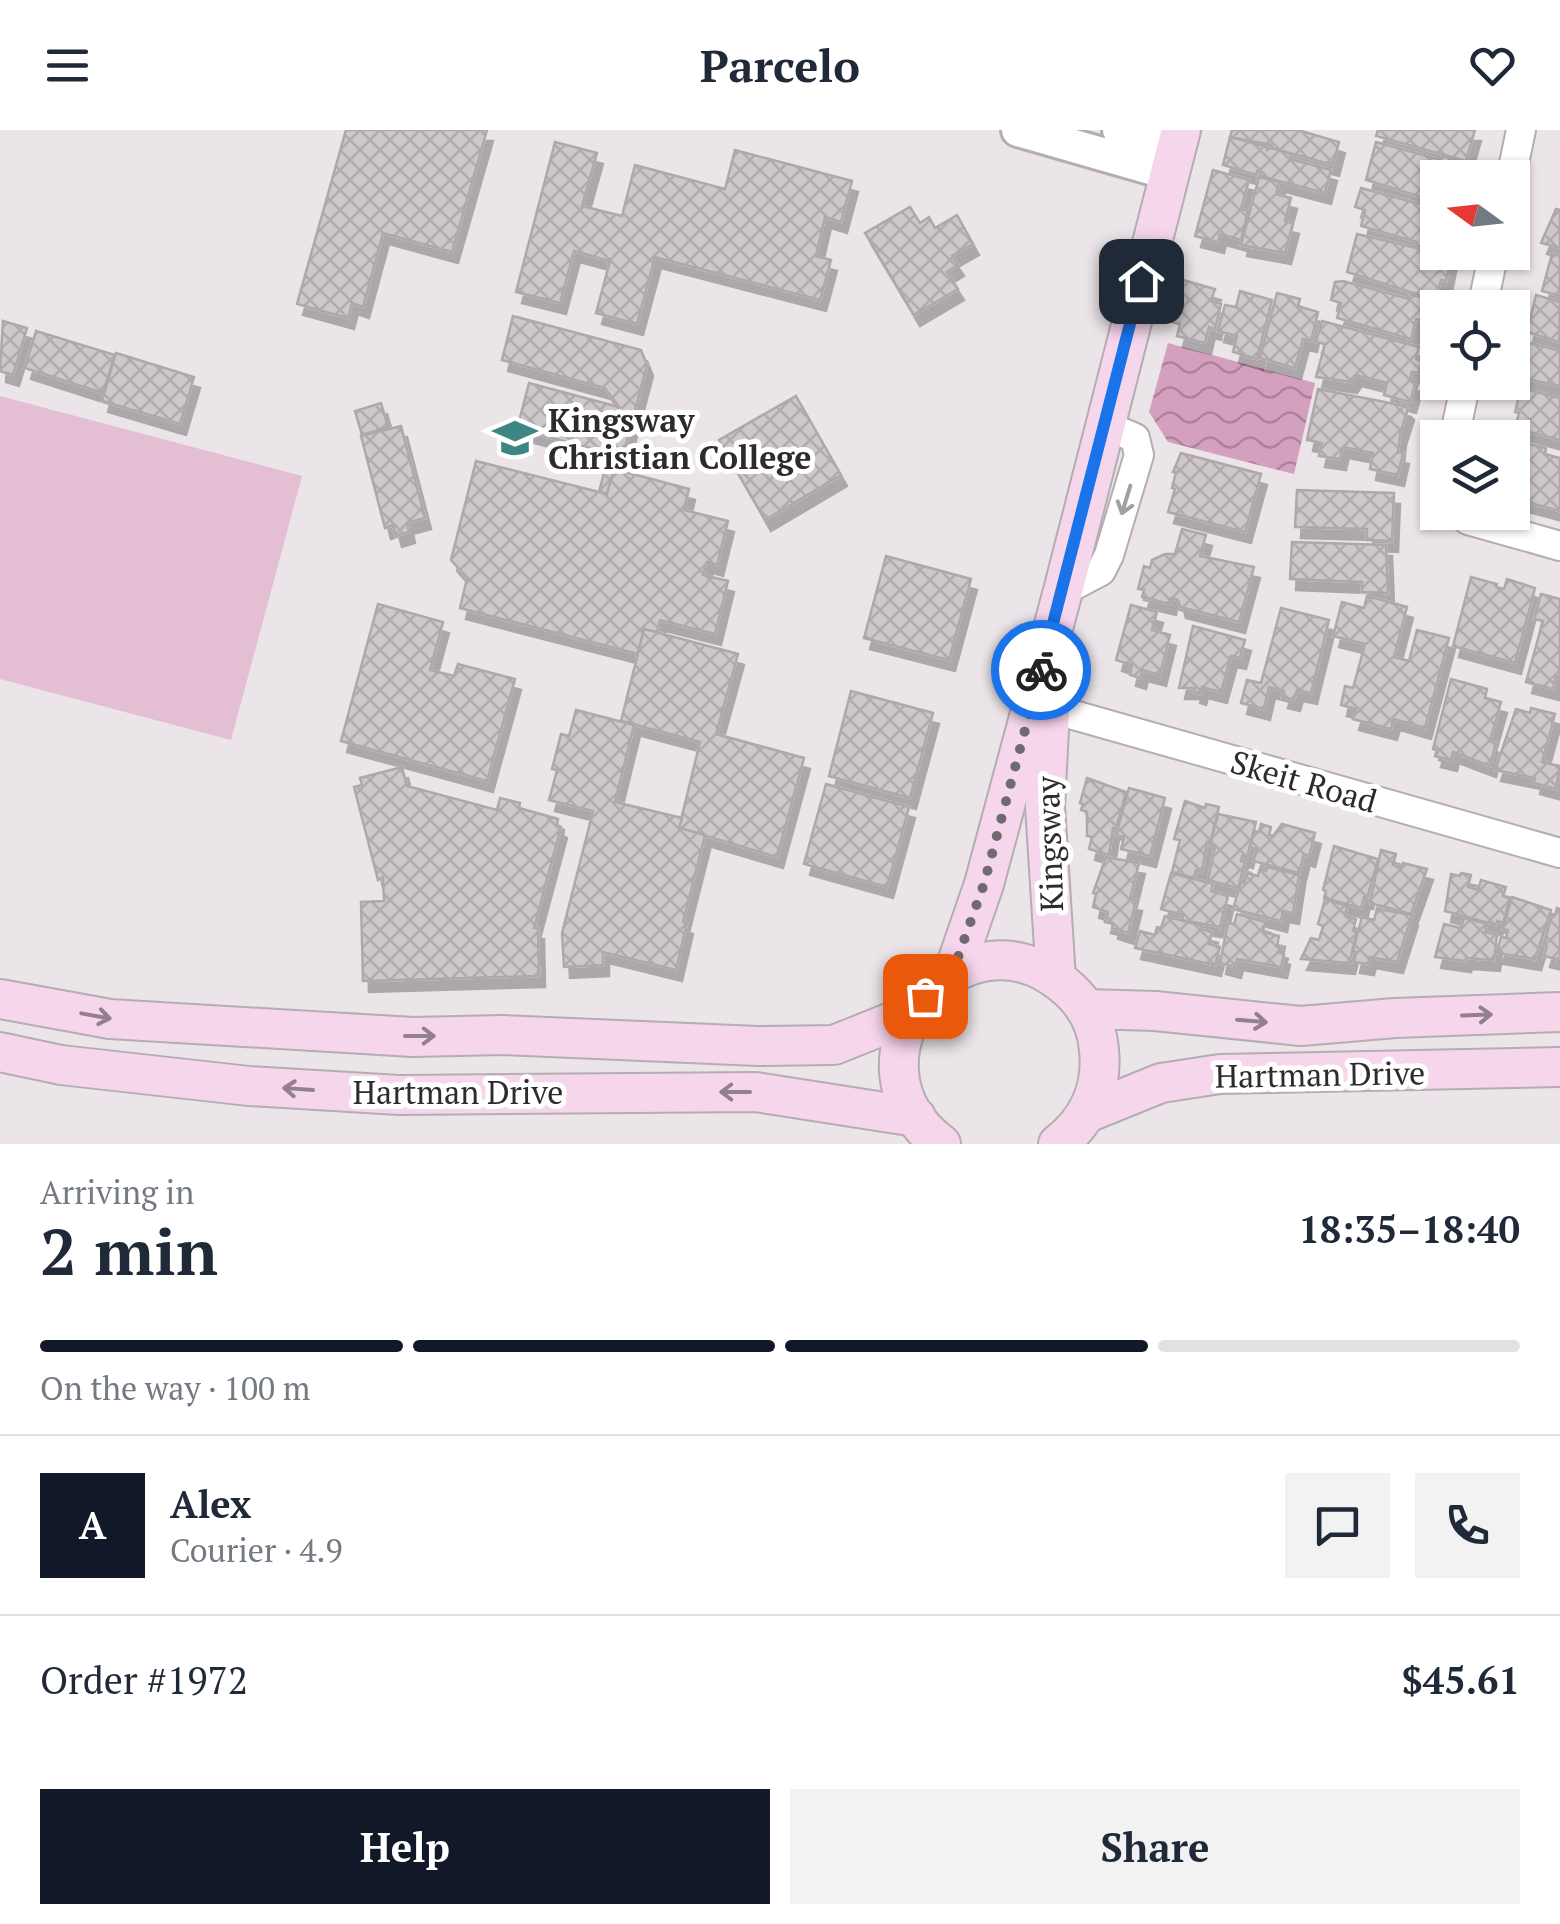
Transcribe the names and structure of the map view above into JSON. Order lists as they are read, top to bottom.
{
  "streets": {
    "main road": ["Kingsway", "Hartman Drive"],
    "street": ["Skeit Road"]
  },
  "crossings": [
    ["Skeit Road", "Kingsway"]
  ],
  "places": {
    "school or university": ["Kingsway Christian College"]
  },
  "north": "left",
  "page": {
    "header": "Parcelo",
    "heading": ["2 min", "Arriving in", "18:35–18:40"],
    "panel": [
      "Alex",
      "Courier · 4.9",
      "Order #1972",
      "$45.61"
    ],
    "bar": "On the way · 100 m",
    "round": "A",
    "buttons": ["Help", "Share"]
  }
}
